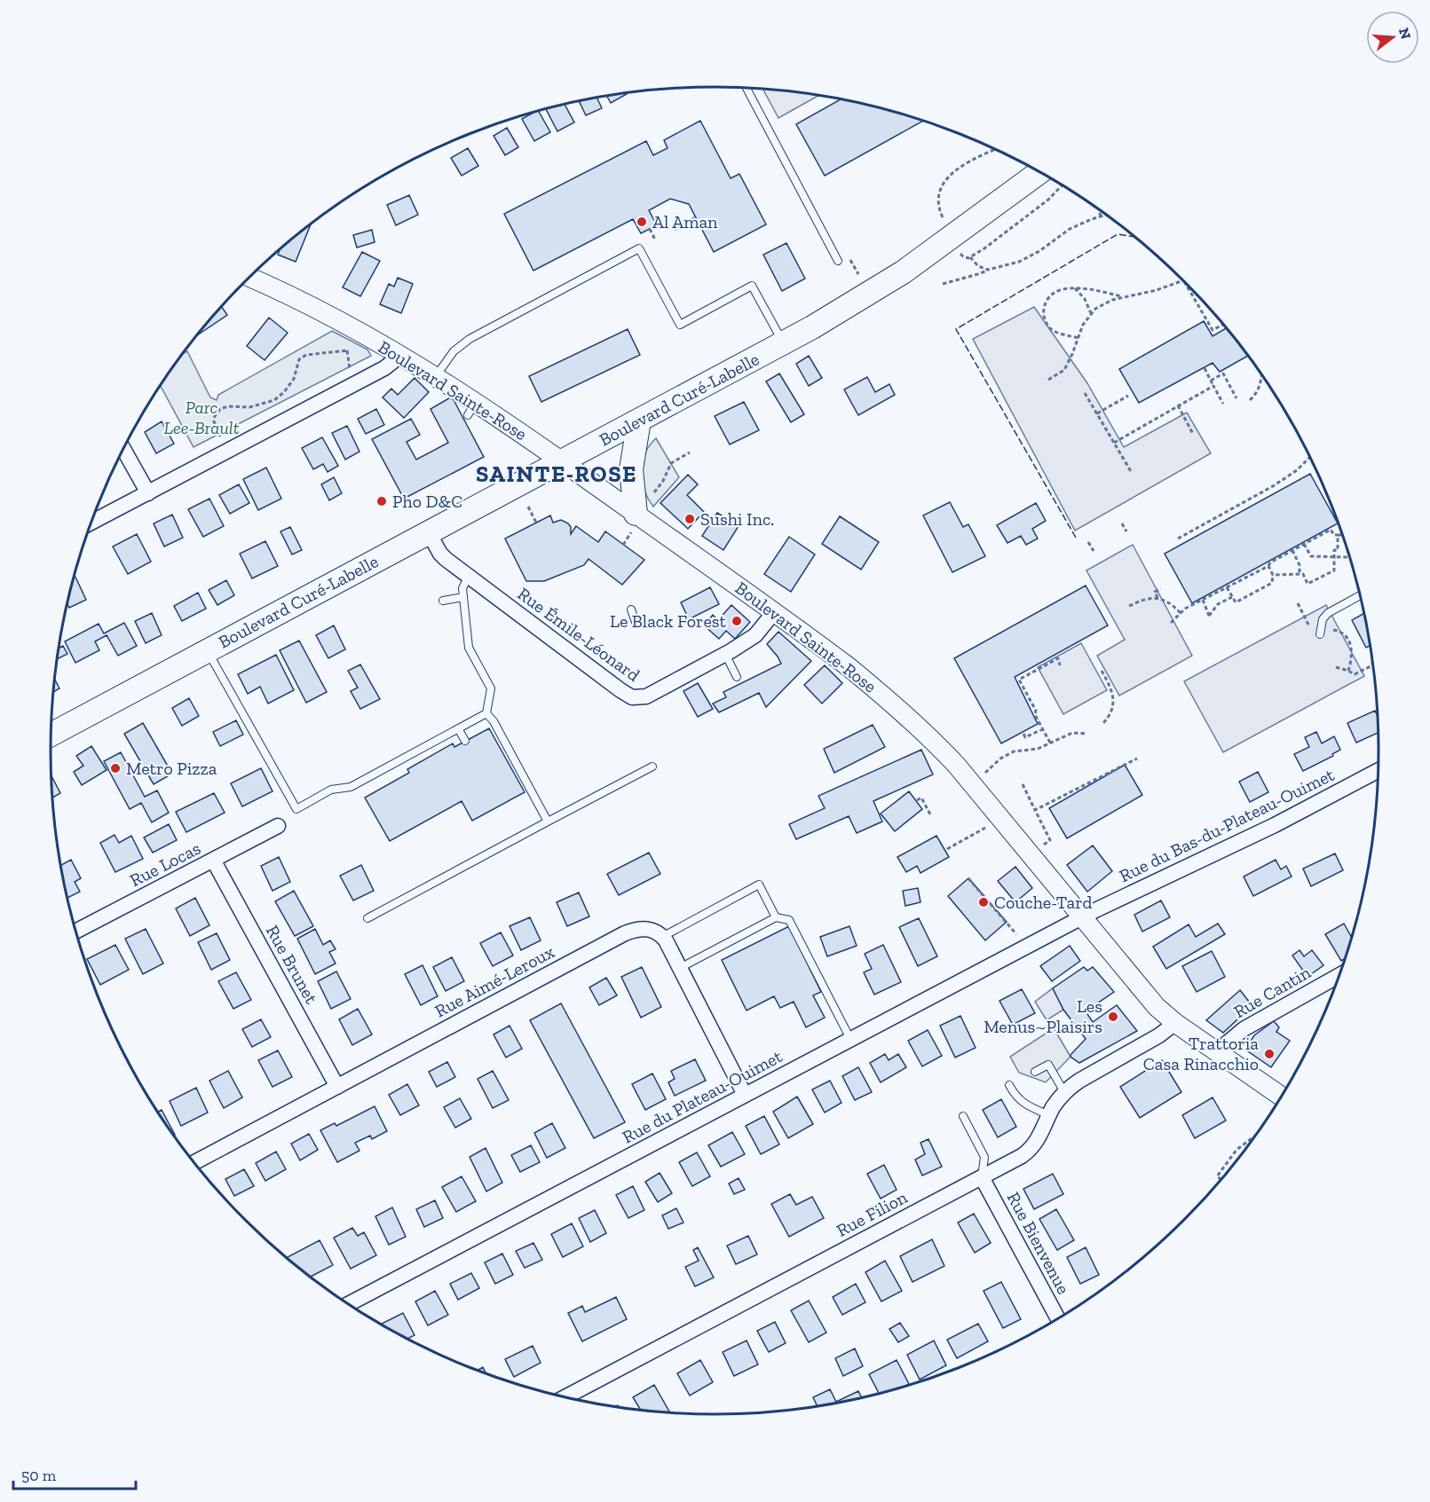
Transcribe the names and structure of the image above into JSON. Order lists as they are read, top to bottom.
{
  "streets": {
    "main road": ["Boulevard Curé-Labelle"],
    "street": [
      "Boulevard Sainte-Rose",
      "Rue Émile-Léonard",
      "Rue du Bas-du-Plateau-Ouimet",
      "Rue Locas",
      "Rue Brunet",
      "Rue Aimé-Leroux",
      "Rue Cantin",
      "Rue du Plateau-Ouimet",
      "Rue Filion",
      "Rue Bienvenue"
    ]
  },
  "crossings": [
    ["Boulevard Sainte-Rose", "Boulevard Curé-Labelle"],
    ["Boulevard Sainte-Rose", "Rue Émile-Léonard"],
    ["Boulevard Sainte-Rose", "Rue du Bas-du-Plateau-Ouimet"],
    ["Boulevard Sainte-Rose", "Rue Cantin"],
    ["Boulevard Sainte-Rose", "Rue du Plateau-Ouimet"],
    ["Boulevard Sainte-Rose", "Rue Filion"],
    ["Boulevard Curé-Labelle", "Rue Émile-Léonard"],
    ["Rue du Bas-du-Plateau-Ouimet", "Rue du Plateau-Ouimet"],
    ["Rue Locas", "Rue Brunet"],
    ["Rue Brunet", "Rue Aimé-Leroux"],
    ["Rue Filion", "Rue Bienvenue"]
  ],
  "districts": ["SAINTE-ROSE"],
  "parks": ["Parc Lee-Brault"],
  "places": [
    "Al Aman",
    "Pho D&C",
    "Sushi Inc.",
    "Le Black Forest",
    "Metro Pizza",
    "Couche-Tard",
    "Les Menus~Plaisirs",
    "Trattoria Casa Rinacchio"
  ],
  "scale_bar": "50 m",
  "north": "right"
}
